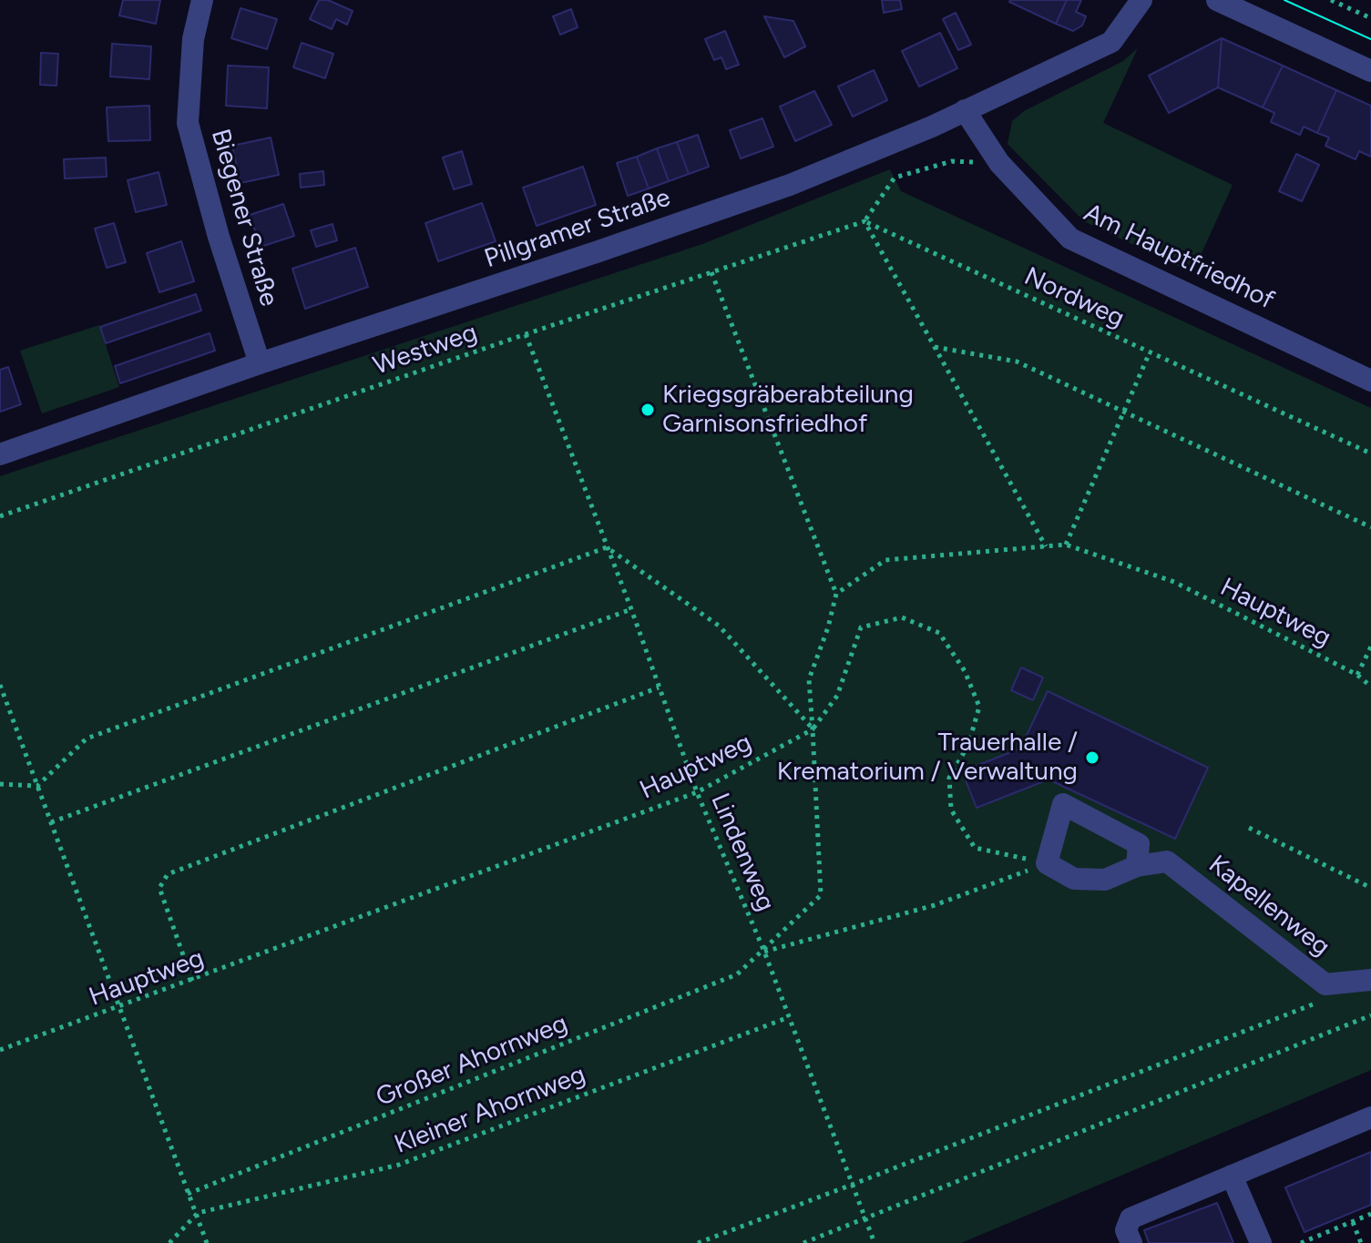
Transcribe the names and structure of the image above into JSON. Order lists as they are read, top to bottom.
{
  "streets": {
    "street": [
      "Biegener Straße",
      "Pillgramer Straße",
      "Am Hauptfriedhof",
      "Kapellenweg"
    ],
    "path": [
      "Nordweg",
      "Westweg",
      "Hauptweg",
      "Lindenweg",
      "Großer Ahornweg",
      "Kleiner Ahornweg"
    ]
  },
  "crossings": [
    ["Biegener Straße", "Pillgramer Straße"],
    ["Pillgramer Straße", "Am Hauptfriedhof"],
    ["Nordweg", "Westweg"],
    ["Westweg", "Lindenweg"],
    ["Hauptweg", "Lindenweg"],
    ["Hauptweg", "Großer Ahornweg"],
    ["Lindenweg", "Großer Ahornweg"],
    ["Lindenweg", "Kleiner Ahornweg"]
  ],
  "places": ["Kriegsgräberabteilung Garnisonsfriedhof", "Trauerhalle / Krematorium / Verwaltung"]
}
